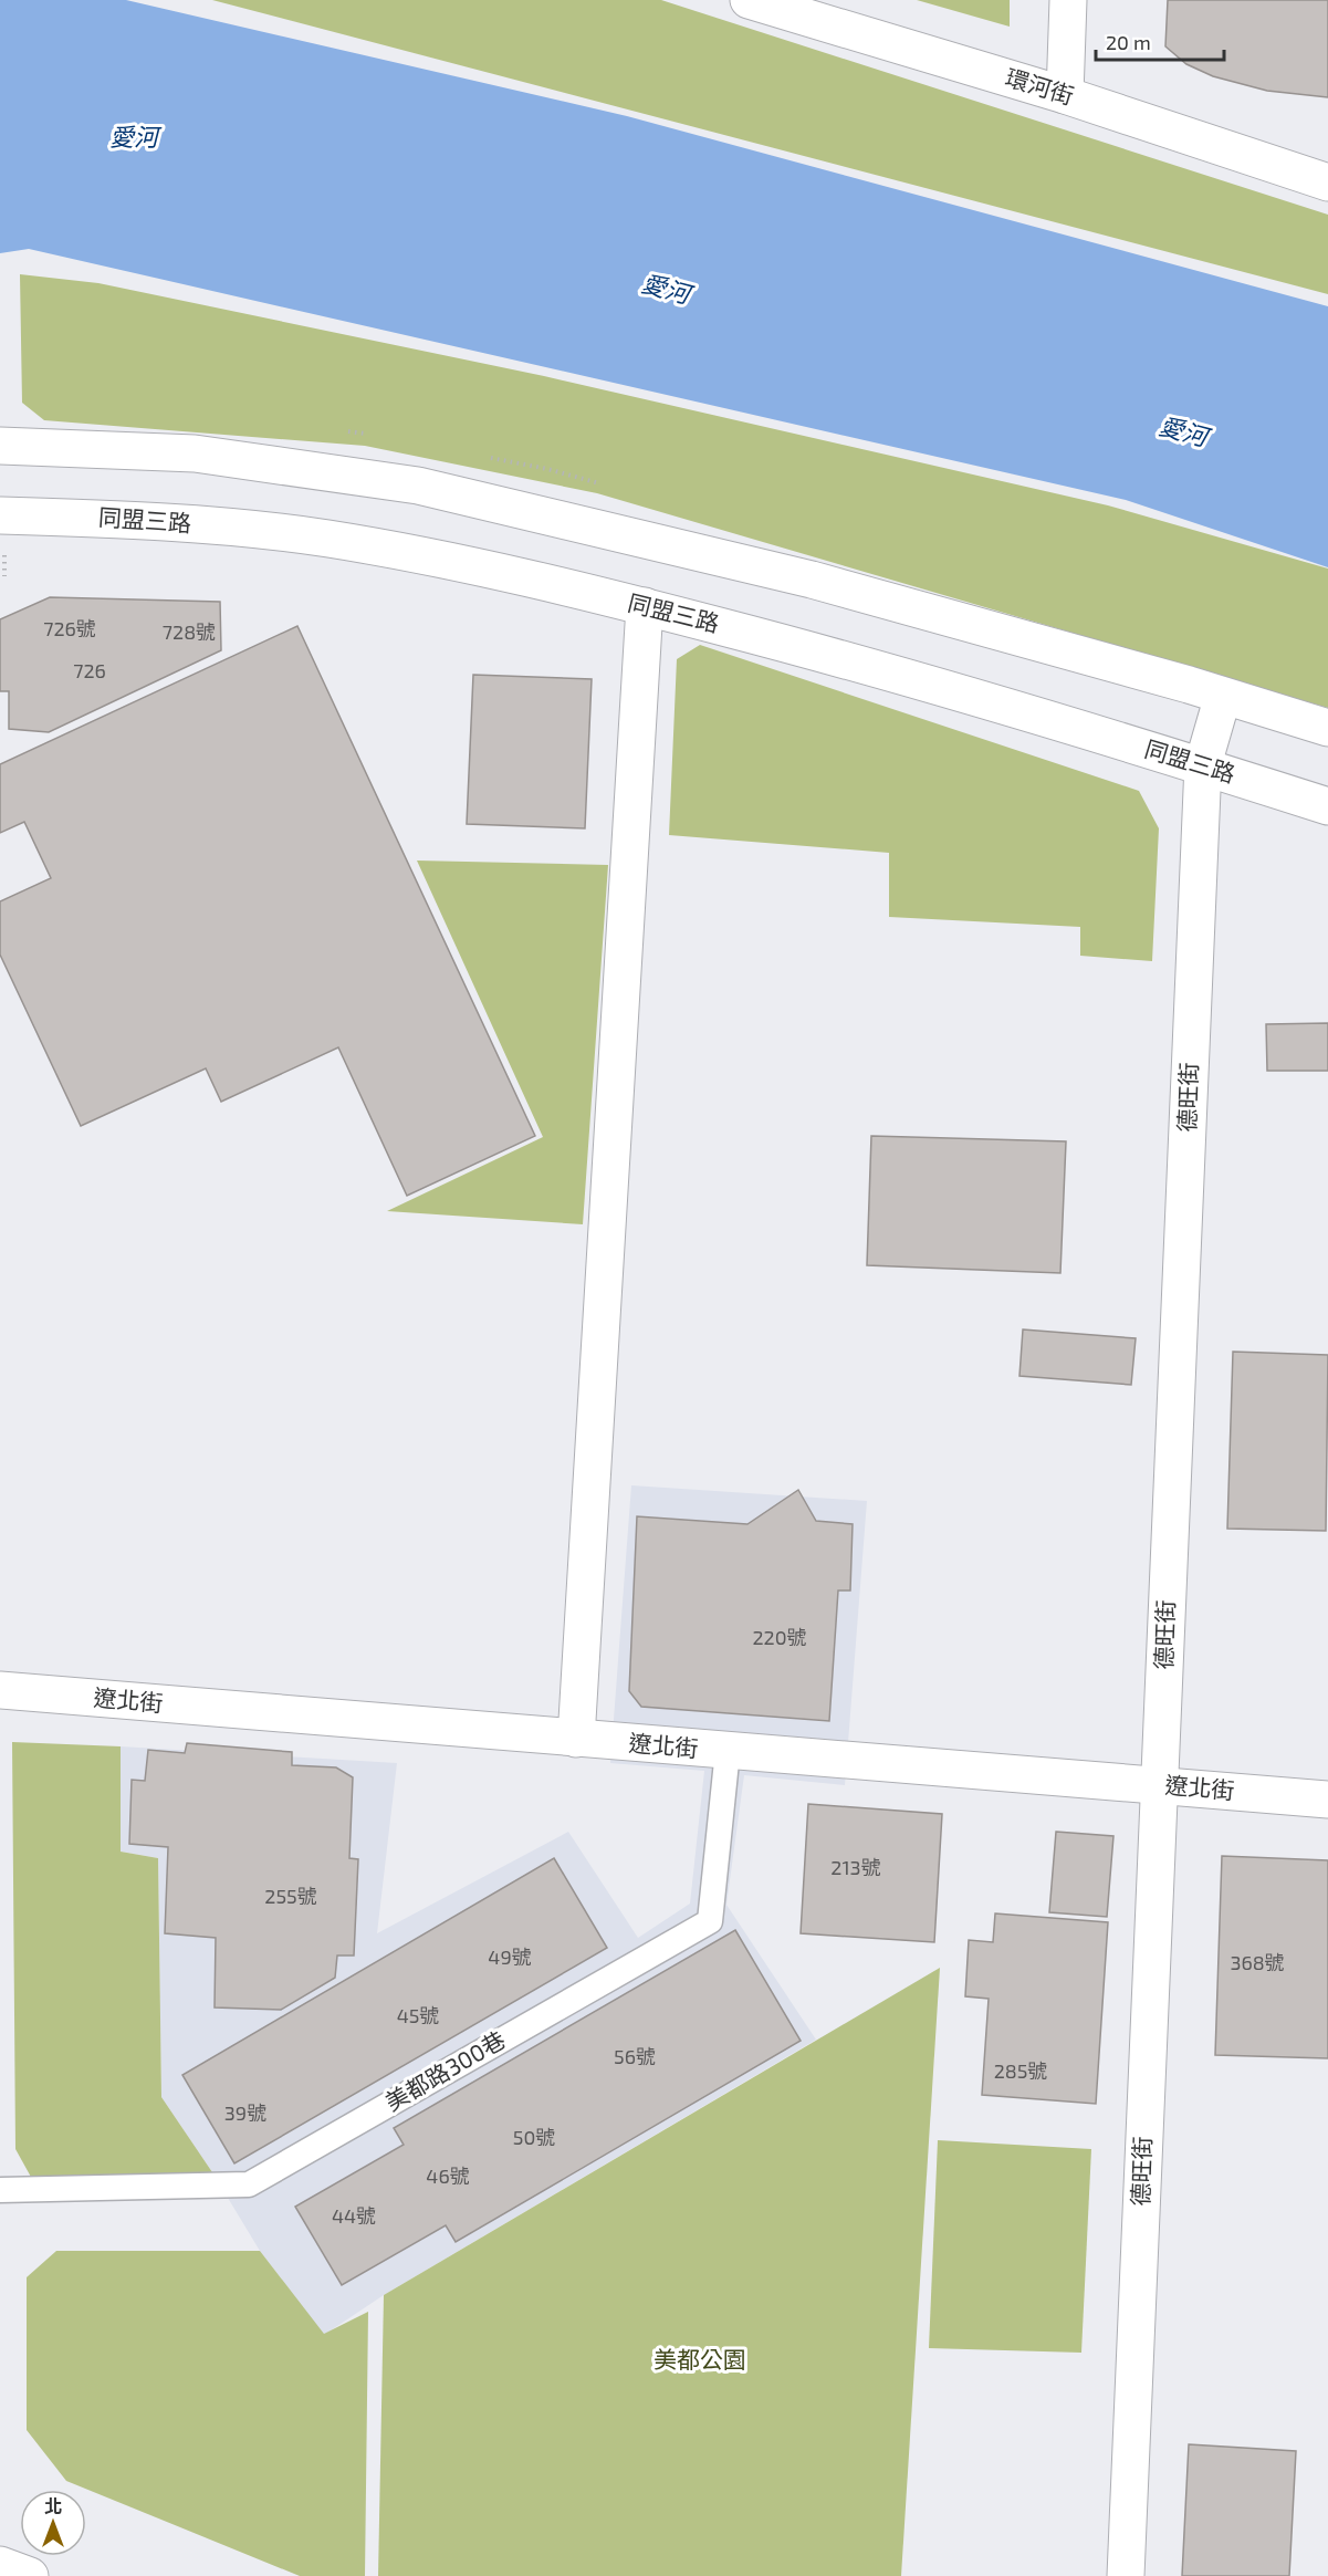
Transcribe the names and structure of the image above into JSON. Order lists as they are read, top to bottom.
{
  "streets": {
    "street": [
      "環河街",
      "同盟三路",
      "德旺街",
      "遼北街"
    ],
    "lane": ["美都路300巷"]
  },
  "crossings": [
    ["同盟三路", "德旺街"],
    ["德旺街", "遼北街"],
    ["遼北街", "美都路300巷"]
  ],
  "water": ["愛河"],
  "parks": ["美都公園"],
  "house_numbers": [
    "726號",
    "728號",
    "726",
    "220號",
    "213號",
    "255號",
    "49號",
    "368號",
    "45號",
    "56號",
    "285號",
    "39號",
    "50號",
    "46號",
    "44號"
  ],
  "scale_bar": "20 m",
  "north": "top"
}
